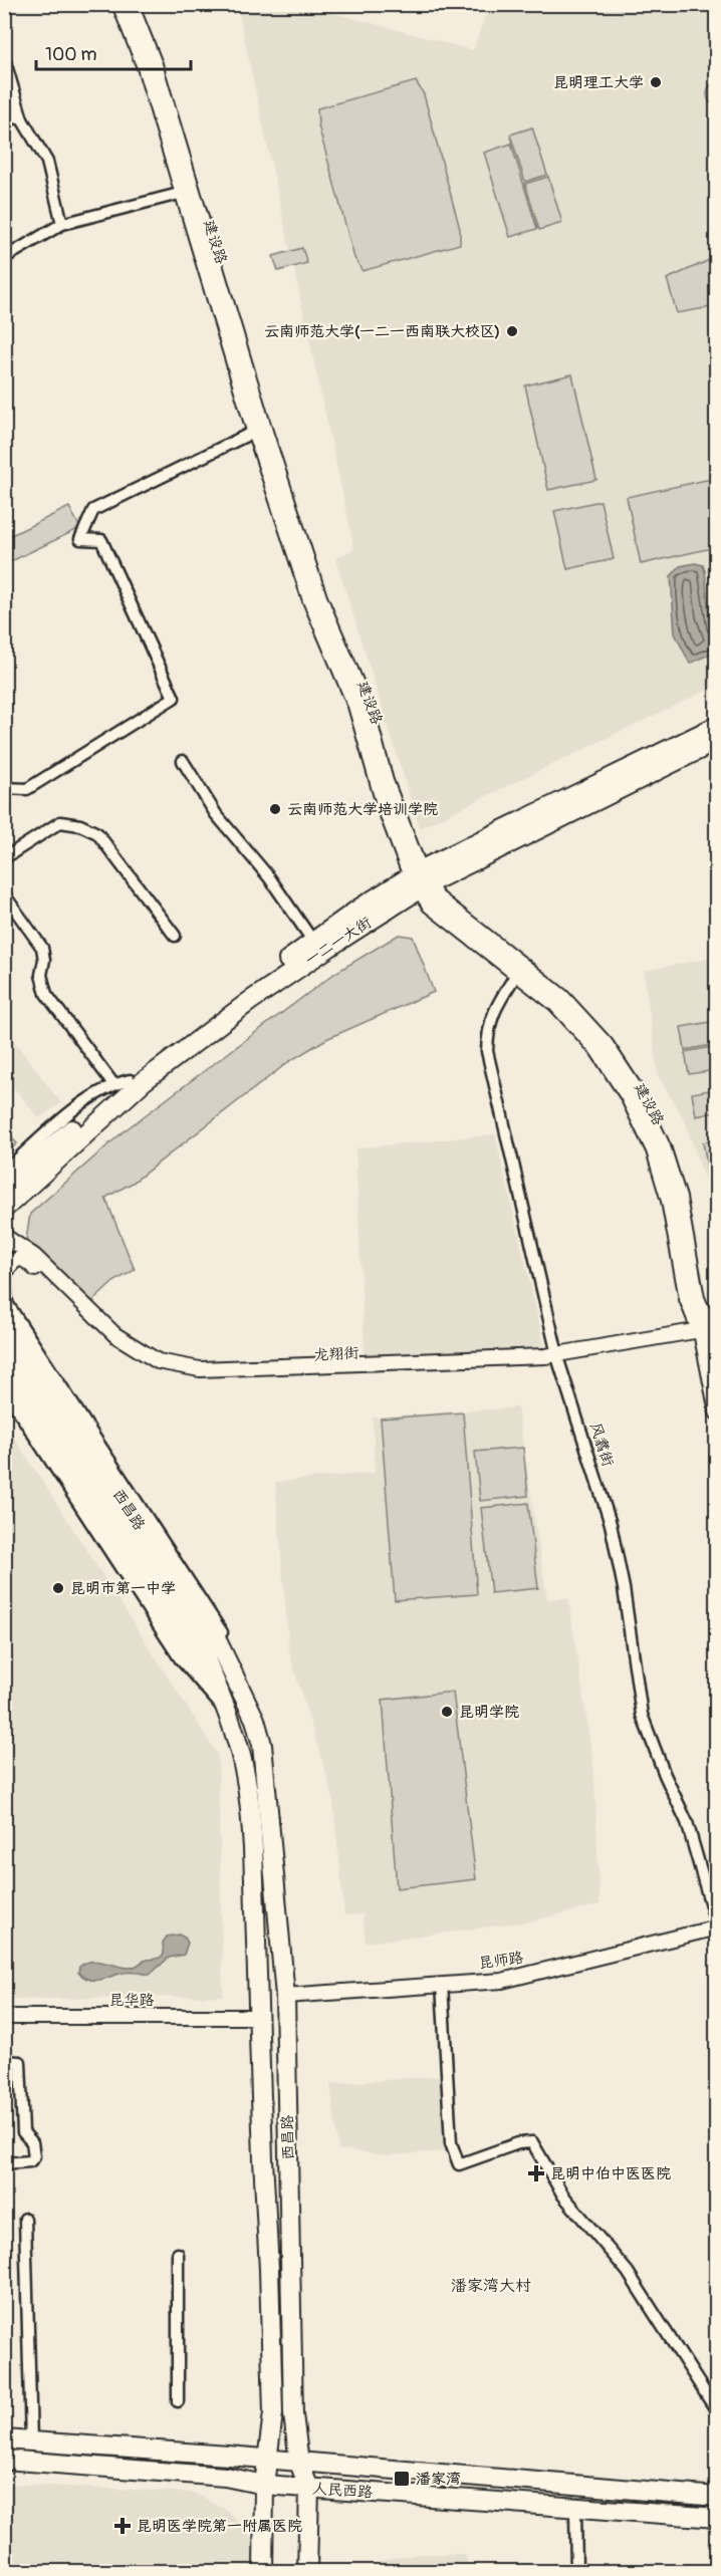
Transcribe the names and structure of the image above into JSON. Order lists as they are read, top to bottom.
{
  "streets": {
    "main road": ["一二一大街", "西昌路", "人民西路"],
    "street": [
      "建设路",
      "龙翔街",
      "风翥街",
      "昆师路",
      "昆华路"
    ]
  },
  "crossings": [
    ["建设路", "一二一大街"],
    ["建设路", "龙翔街"],
    ["建设路", "风翥街"],
    ["龙翔街", "风翥街"],
    ["风翥街", "昆师路"],
    ["西昌路", "昆师路"],
    ["西昌路", "昆华路"],
    ["西昌路", "人民西路"]
  ],
  "districts": ["潘家湾大村"],
  "places": {
    "other": [
      "昆明理工大学",
      "云南师范大学(一二一西南联大校区)",
      "云南师范大学培训学院",
      "昆明市第一中学",
      "昆明学院"
    ],
    "health": ["昆明中伯中医医院", "昆明医学院第一附属医院"],
    "transit": ["潘家湾"]
  },
  "scale_bar": "100 m"
}
